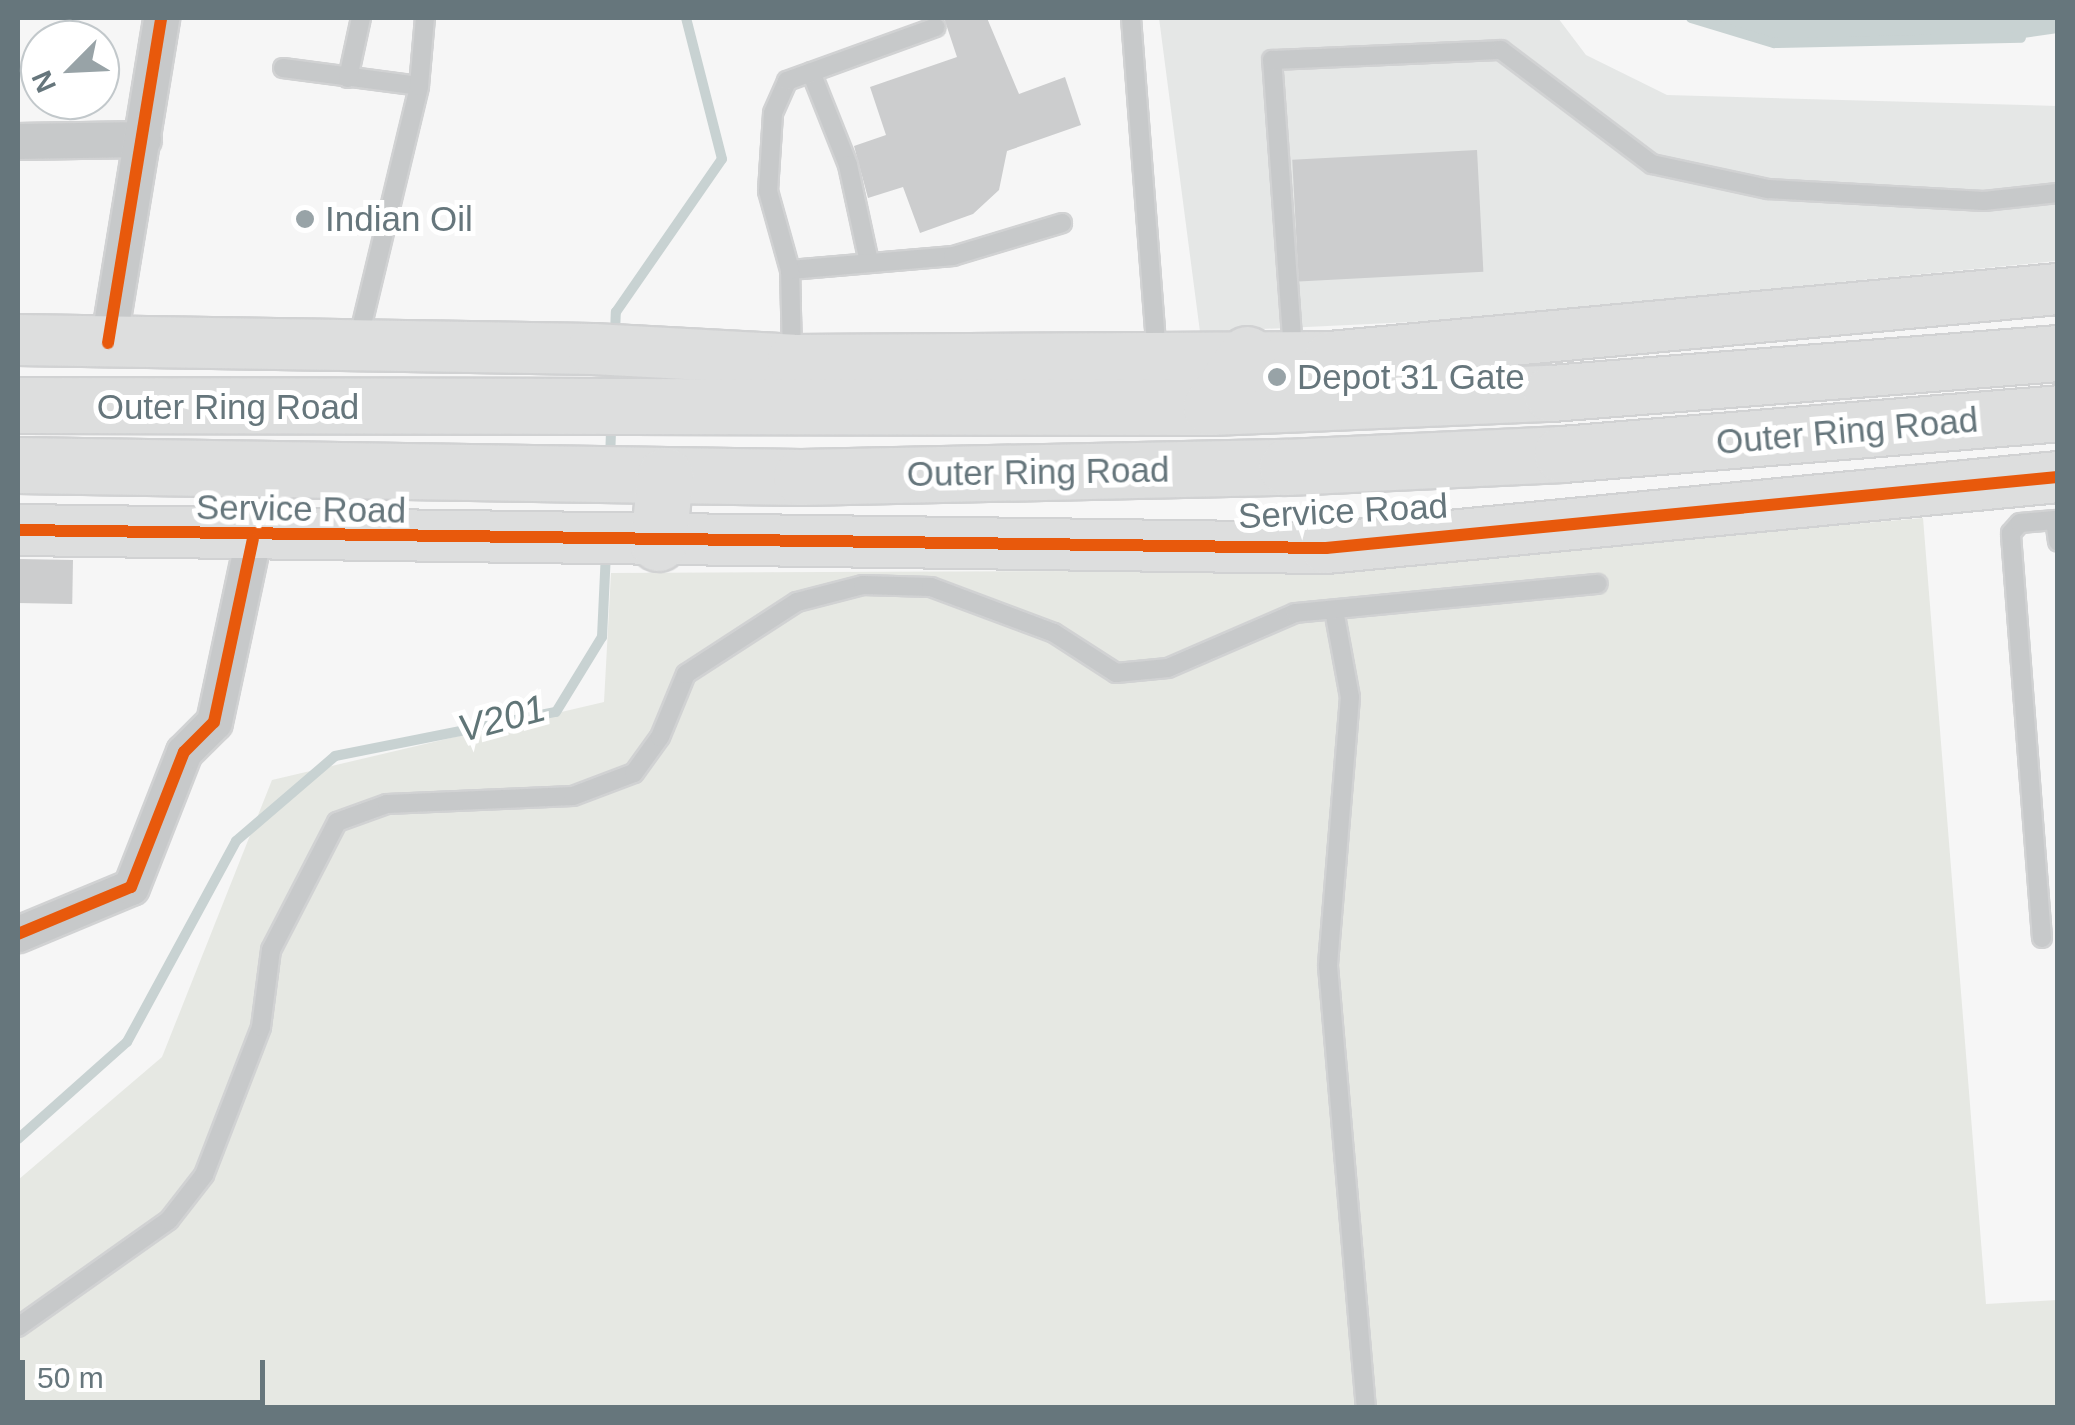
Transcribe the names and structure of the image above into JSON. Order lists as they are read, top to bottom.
{
  "streets": {
    "highway": ["Outer Ring Road"],
    "street": ["Service Road"]
  },
  "water": ["V201"],
  "places": ["Indian Oil", "Depot 31 Gate"],
  "scale_bar": "50 m",
  "north": "bottom left"
}
